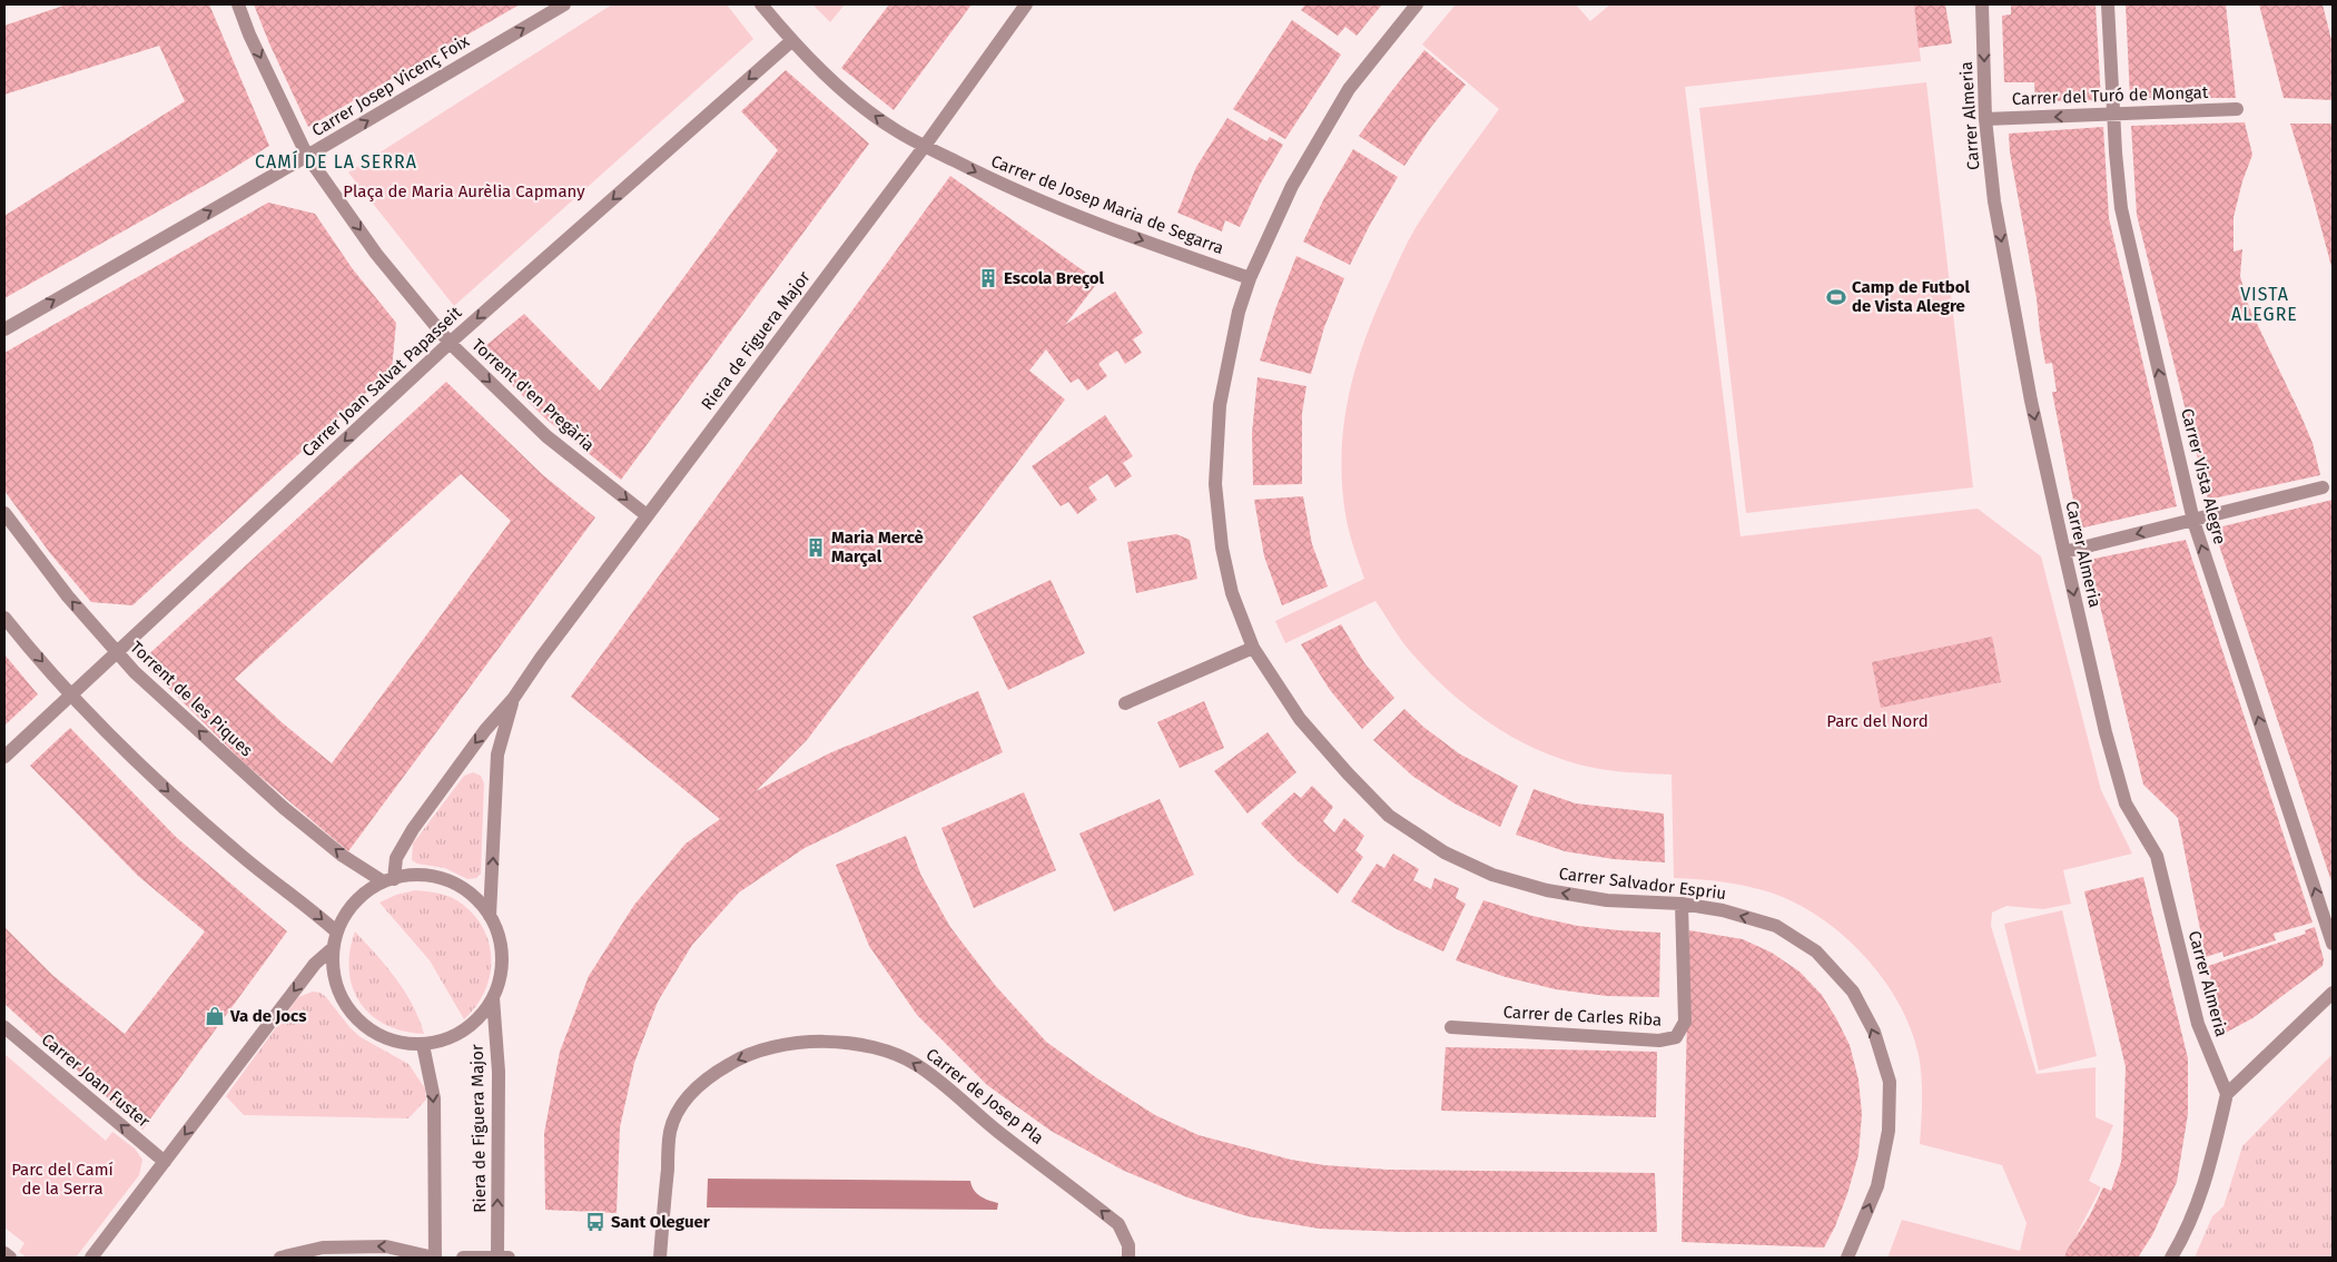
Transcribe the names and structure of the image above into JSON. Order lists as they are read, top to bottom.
{
  "streets": {
    "street": [
      "Carrer Josep Vicenç Foix",
      "Carrer del Turó de Mongat",
      "Carrer Almeria",
      "Carrer de Josep Maria de Segarra",
      "Riera de Figuera Major",
      "Carrer Joan Salvat Papasseit",
      "Torrent d'en Pregària",
      "Carrer Vista Alegre",
      "Torrent de les Piques",
      "Carrer Salvador Espriu",
      "Carrer de Carles Riba",
      "Carrer Joan Fuster",
      "Carrer de Josep Pla"
    ]
  },
  "crossings": [
    ["Carrer Josep Vicenç Foix", "Torrent d'en Pregària"],
    ["Carrer del Turó de Mongat", "Carrer Almeria"],
    ["Carrer del Turó de Mongat", "Carrer Vista Alegre"],
    ["Carrer de Josep Maria de Segarra", "Riera de Figuera Major"],
    ["Carrer de Josep Maria de Segarra", "Carrer Joan Salvat Papasseit"],
    ["Carrer de Josep Maria de Segarra", "Carrer Salvador Espriu"],
    ["Riera de Figuera Major", "Torrent d'en Pregària"],
    ["Riera de Figuera Major", "Torrent de les Piques"],
    ["Carrer Joan Salvat Papasseit", "Torrent d'en Pregària"],
    ["Carrer Joan Salvat Papasseit", "Torrent de les Piques"],
    ["Carrer Salvador Espriu", "Carrer de Carles Riba"]
  ],
  "one_way": [
    "Carrer Josep Vicenç Foix",
    "Carrer del Turó de Mongat",
    "Carrer Almeria",
    "Carrer Joan Salvat Papasseit",
    "Torrent d'en Pregària",
    "Carrer Vista Alegre",
    "Carrer Salvador Espriu",
    "Carrer Joan Fuster"
  ],
  "districts": ["CAMÍ DE LA SERRA", "VISTA ALEGRE"],
  "parks": ["Plaça de Maria Aurèlia Capmany", "Parc del Nord", "Parc del Camí de la Serra"],
  "places": {
    "building": ["Escola Breçol", "Maria Mercè Marçal"],
    "sports": ["Camp de Futbol de Vista Alegre"],
    "shop": ["Va de Jocs"],
    "bus stop": ["Sant Oleguer"]
  }
}
